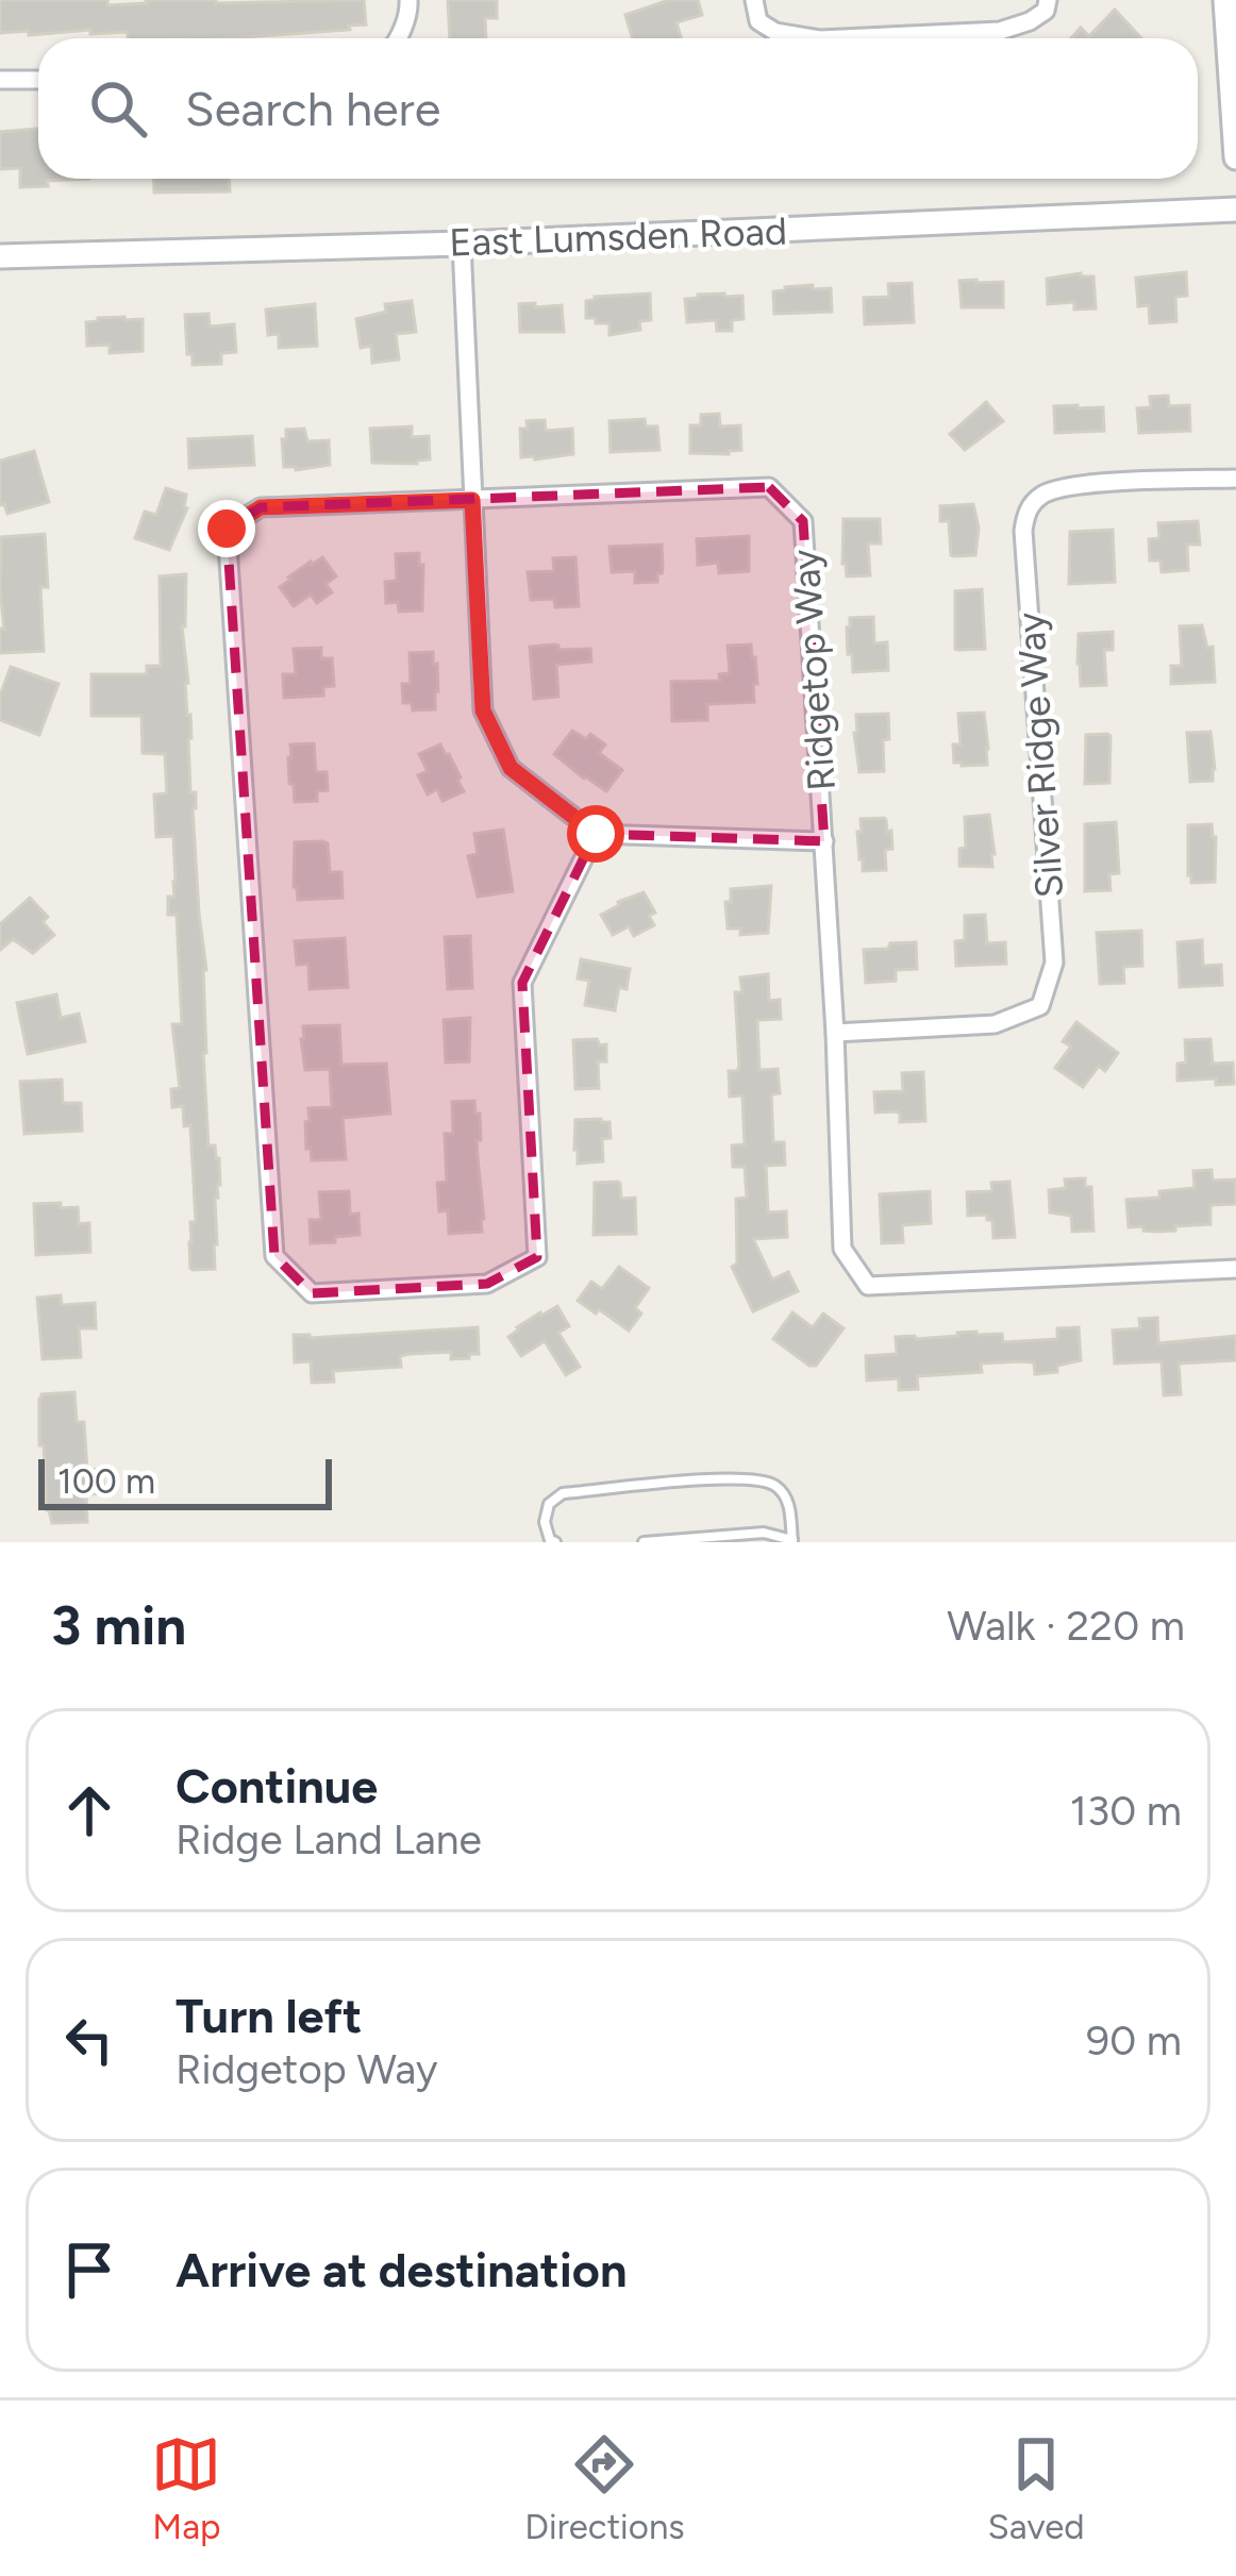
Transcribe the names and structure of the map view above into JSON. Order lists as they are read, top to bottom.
{
  "streets": {
    "street": ["East Lumsden Road", "Ridgetop Way", "Silver Ridge Way"]
  },
  "crossings": [
    ["Ridgetop Way", "Silver Ridge Way"]
  ],
  "scale_bar": "100 m",
  "page": {
    "search": "Search here",
    "scale": "100 m",
    "heading": ["3 min", "Walk · 220 m"],
    "list": [
      ["Continue", "Ridge Land Lane", "130 m"],
      ["Turn left", "Ridgetop Way", "90 m"],
      "Arrive at destination"
    ],
    "nav": ["Map", "Directions", "Saved"]
  }
}
